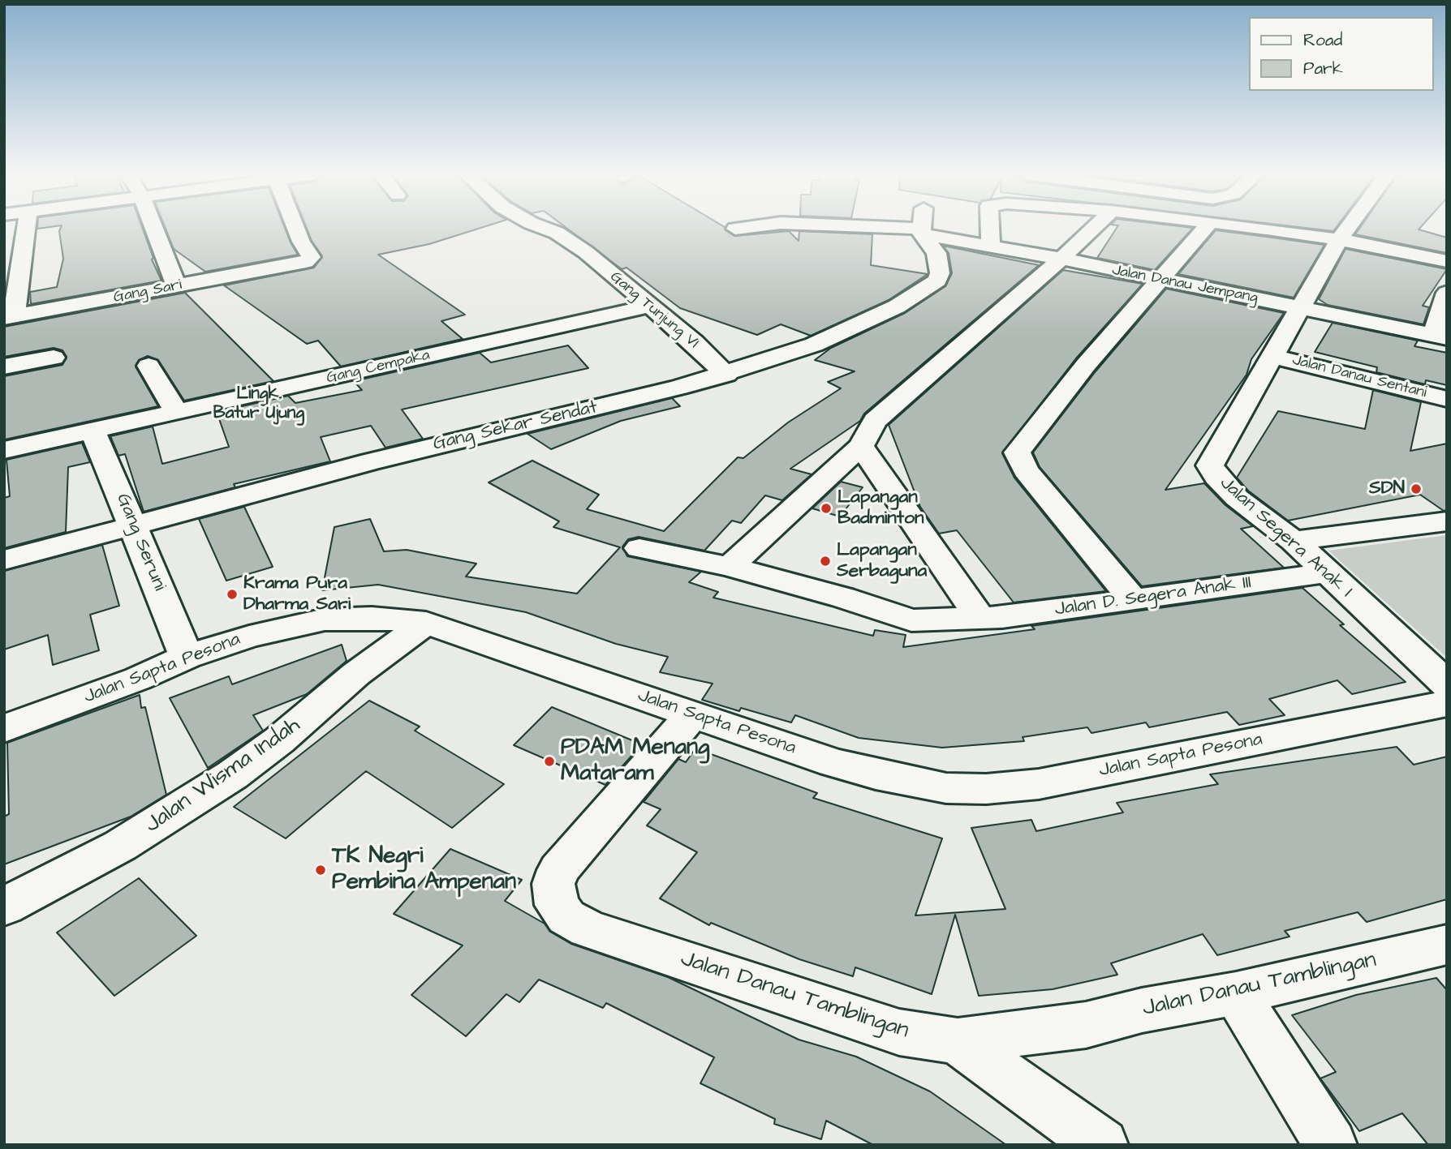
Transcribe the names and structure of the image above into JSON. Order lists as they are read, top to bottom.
{
  "streets": {
    "street": [
      "Jalan Danau Jempang",
      "Gang Sari",
      "Gang Tunjung VI",
      "Gang Cempaka",
      "Jalan Danau Sentani",
      "Gang Sekar Sendat",
      "Jalan Segera Anak I",
      "Gang Seruni",
      "Jalan D. Segera Anak III",
      "Jalan Sapta Pesona",
      "Jalan Wisma Indah",
      "Jalan Danau Tamblingan"
    ]
  },
  "crossings": [
    ["Jalan Danau Jempang", "Jalan Segera Anak I"],
    ["Gang Tunjung VI", "Gang Cempaka"],
    ["Gang Tunjung VI", "Gang Sekar Sendat"],
    ["Gang Cempaka", "Gang Seruni"],
    ["Jalan Danau Sentani", "Jalan Segera Anak I"],
    ["Gang Sekar Sendat", "Gang Seruni"],
    ["Jalan Segera Anak I", "Jalan D. Segera Anak III"],
    ["Gang Seruni", "Jalan Sapta Pesona"],
    ["Jalan Sapta Pesona", "Jalan Wisma Indah"],
    ["Jalan Sapta Pesona", "Jalan Danau Tamblingan"]
  ],
  "districts": ["Lingk. Batur Ujung"],
  "places": [
    "SDN",
    "Lapangan Badminton",
    "Lapangan Serbaguna",
    "Krama Pura Dharma Sari",
    "PDAM Menang Mataram",
    "TK Negri Pembina Ampenan"
  ],
  "legend": ["Road", "Park"]
}
